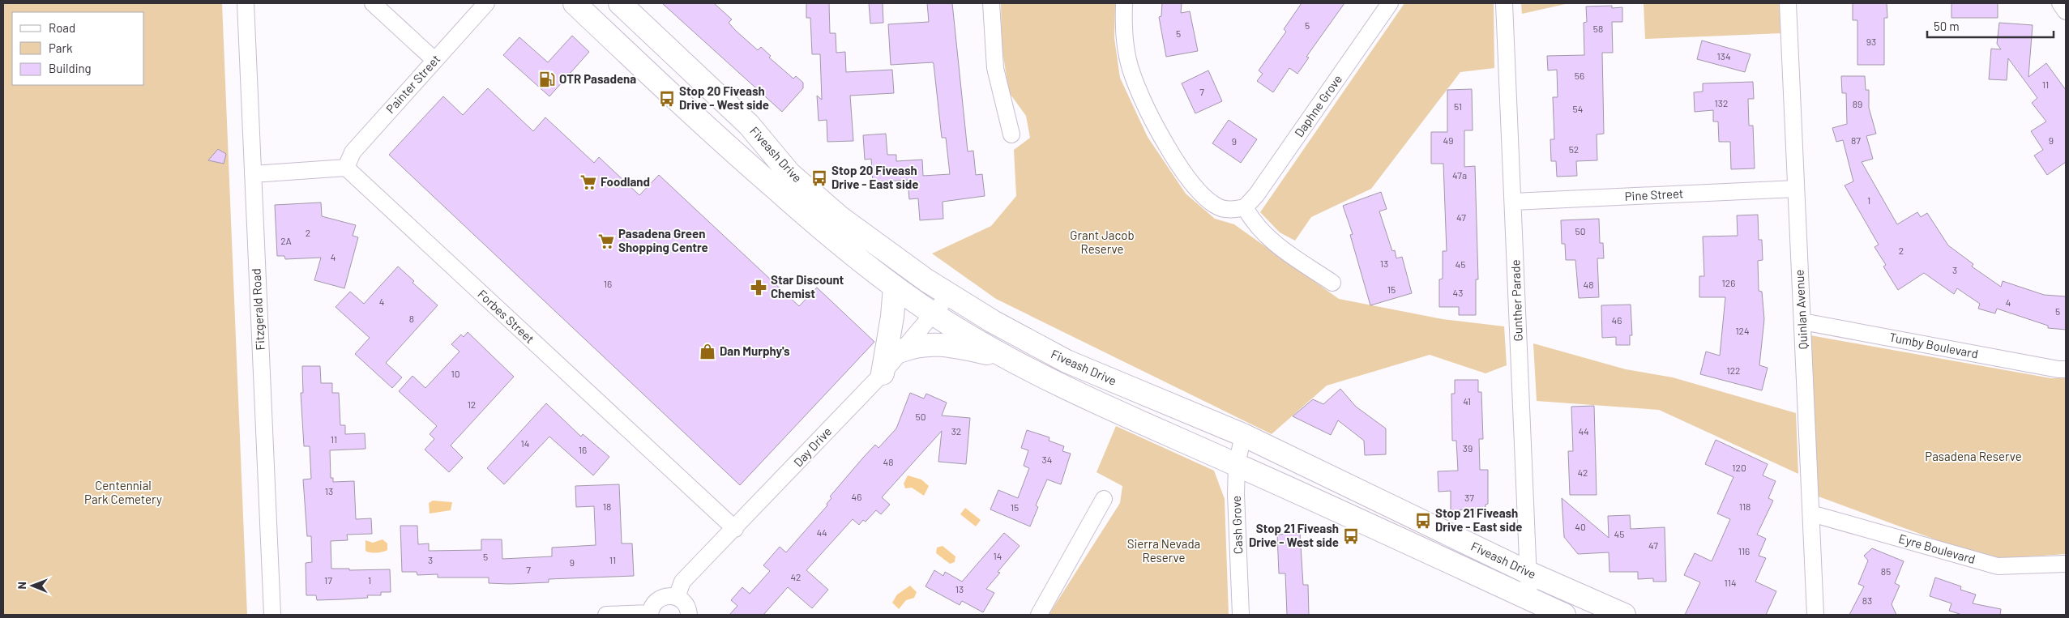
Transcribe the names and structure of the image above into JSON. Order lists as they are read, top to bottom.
{
  "streets": {
    "main road": ["Fiveash Drive"],
    "street": [
      "Painter Street",
      "Daphne Grove",
      "Pine Street",
      "Gunther Parade",
      "Fitzgerald Road",
      "Quinlan Avenue",
      "Forbes Street",
      "Tumby Boulevard",
      "Day Drive",
      "Cash Grove",
      "Eyre Boulevard"
    ]
  },
  "crossings": [
    ["Painter Street", "Forbes Street"],
    ["Fiveash Drive", "Gunther Parade"],
    ["Fiveash Drive", "Day Drive"],
    ["Fiveash Drive", "Cash Grove"],
    ["Pine Street", "Gunther Parade"],
    ["Pine Street", "Quinlan Avenue"],
    ["Quinlan Avenue", "Tumby Boulevard"],
    ["Quinlan Avenue", "Eyre Boulevard"],
    ["Forbes Street", "Day Drive"]
  ],
  "parks": [
    "Grant Jacob Reserve",
    "Pasadena Reserve",
    "Centennial Park Cemetery",
    "Sierra Nevada Reserve"
  ],
  "places": {
    "fuel station": ["OTR Pasadena"],
    "bus stop": [
      "Stop 20 Fiveash Drive - West side",
      "Stop 20 Fiveash Drive - East side",
      "Stop 21 Fiveash Drive - East side",
      "Stop 21 Fiveash Drive - West side"
    ],
    "supermarket": ["Foodland", "Pasadena Green Shopping Centre"],
    "pharmacy": ["Star Discount Chemist"],
    "shop": ["Dan Murphy's"]
  },
  "house_numbers": [
    "5",
    "58",
    "5",
    "93",
    "134",
    "56",
    "11",
    "7",
    "132",
    "89",
    "51",
    "54",
    "49",
    "87",
    "9",
    "9",
    "52",
    "47a",
    "1",
    "47",
    "50",
    "2",
    "2A",
    "2",
    "4",
    "13",
    "45",
    "3",
    "126",
    "16",
    "48",
    "15",
    "43",
    "4",
    "4",
    "5",
    "8",
    "46",
    "124",
    "122",
    "10",
    "41",
    "12",
    "50",
    "32",
    "44",
    "11",
    "14",
    "39",
    "16",
    "34",
    "48",
    "120",
    "42",
    "13",
    "46",
    "37",
    "18",
    "118",
    "15",
    "40",
    "44",
    "45",
    "47",
    "116",
    "14",
    "5",
    "3",
    "11",
    "9",
    "7",
    "85",
    "42",
    "17",
    "1",
    "114",
    "13",
    "83"
  ],
  "legend": ["Road", "Park", "Building"],
  "scale_bar": "50 m",
  "north": "left"
}
